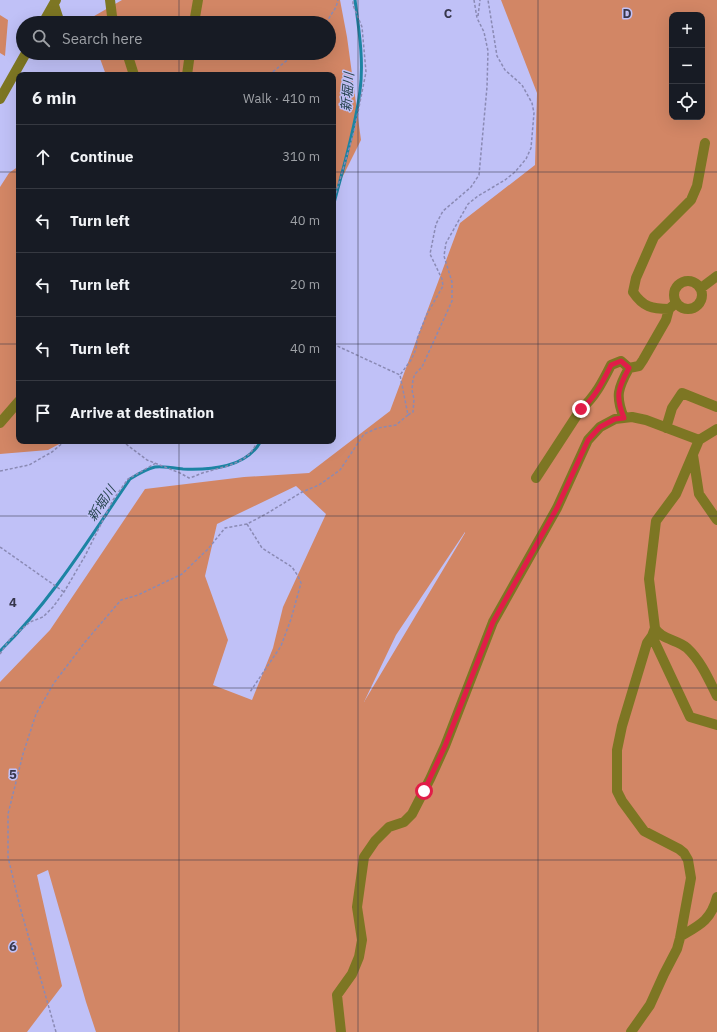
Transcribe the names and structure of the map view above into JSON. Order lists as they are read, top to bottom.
{
  "water": ["新堀川"],
  "page": {
    "map_buttons": ["+", "−"],
    "search": "Search here",
    "heading": ["6 min", "Walk · 410 m"],
    "list": [
      ["Continue", "310 m"],
      ["Turn left", "40 m"],
      ["Turn left", "20 m"],
      ["Turn left", "40 m"],
      "Arrive at destination"
    ]
  },
  "grid": {
    "columns": ["C", "D"],
    "rows": ["4", "5", "6"]
  }
}
